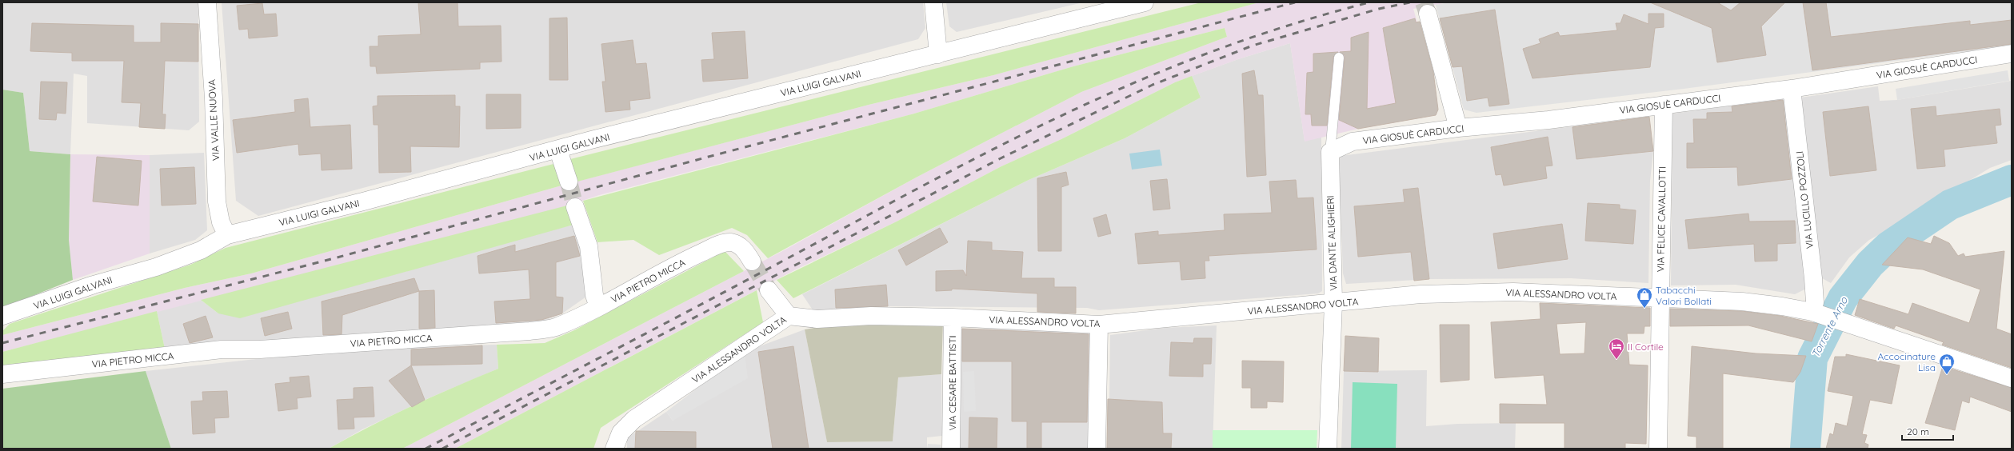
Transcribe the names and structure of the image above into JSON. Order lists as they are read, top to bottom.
{
  "streets": {
    "street": [
      "VIA GIOSUÈ CARDUCCI",
      "VIA LUIGI GALVANI",
      "VIA VALLE NUOVA",
      "VIA LUCILLO POZZOLI",
      "VIA FELICE CAVALLOTTI",
      "VIA DANTE ALIGHIERI",
      "VIA PIETRO MICCA",
      "VIA ALESSANDRO VOLTA",
      "VIA CESARE BATTISTI"
    ]
  },
  "crossings": [
    ["VIA GIOSUÈ CARDUCCI", "VIA LUCILLO POZZOLI"],
    ["VIA GIOSUÈ CARDUCCI", "VIA FELICE CAVALLOTTI"],
    ["VIA GIOSUÈ CARDUCCI", "VIA DANTE ALIGHIERI"],
    ["VIA LUIGI GALVANI", "VIA VALLE NUOVA"],
    ["VIA LUCILLO POZZOLI", "VIA ALESSANDRO VOLTA"],
    ["VIA FELICE CAVALLOTTI", "VIA ALESSANDRO VOLTA"],
    ["VIA DANTE ALIGHIERI", "VIA ALESSANDRO VOLTA"],
    ["VIA ALESSANDRO VOLTA", "VIA CESARE BATTISTI"]
  ],
  "water": ["Torrente Arno"],
  "places": {
    "shop": ["Tabacchi Valori Bollati", "Accocinature Lisa"],
    "hotel": ["Il Cortile"]
  },
  "scale_bar": "20 m"
}
